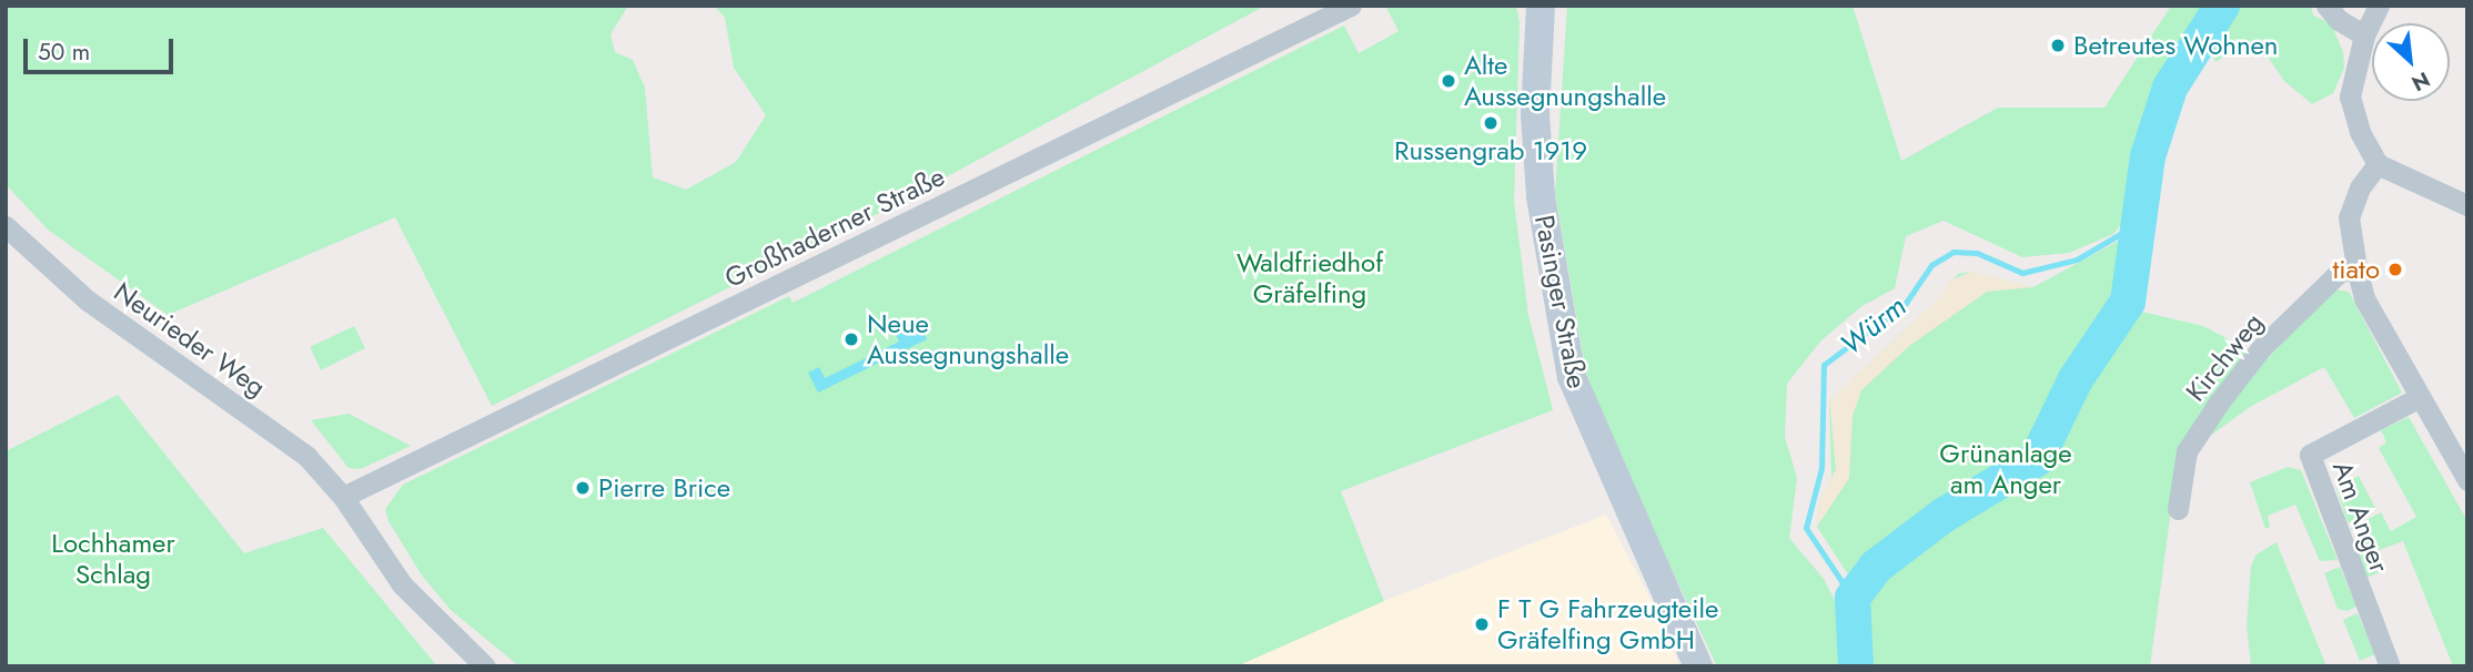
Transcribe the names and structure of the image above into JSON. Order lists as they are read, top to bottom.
{
  "streets": {
    "main road": ["Pasinger Straße"],
    "street": [
      "Großhaderner Straße",
      "Neurieder Weg",
      "Kirchweg",
      "Am Anger"
    ]
  },
  "crossings": [
    ["Großhaderner Straße", "Neurieder Weg"]
  ],
  "water": ["Würm"],
  "parks": ["Waldfriedhof Gräfelfing", "Grünanlage am Anger", "Lochhamer Schlag"],
  "places": [
    "Betreutes Wohnen",
    "Alte Aussegnungshalle",
    "Russengrab 1919",
    "tiato",
    "Neue Aussegnungshalle",
    "Pierre Brice",
    "F T G Fahrzeugteile Gräfelfing GmbH"
  ],
  "scale_bar": "50 m",
  "north": "bottom right"
}
